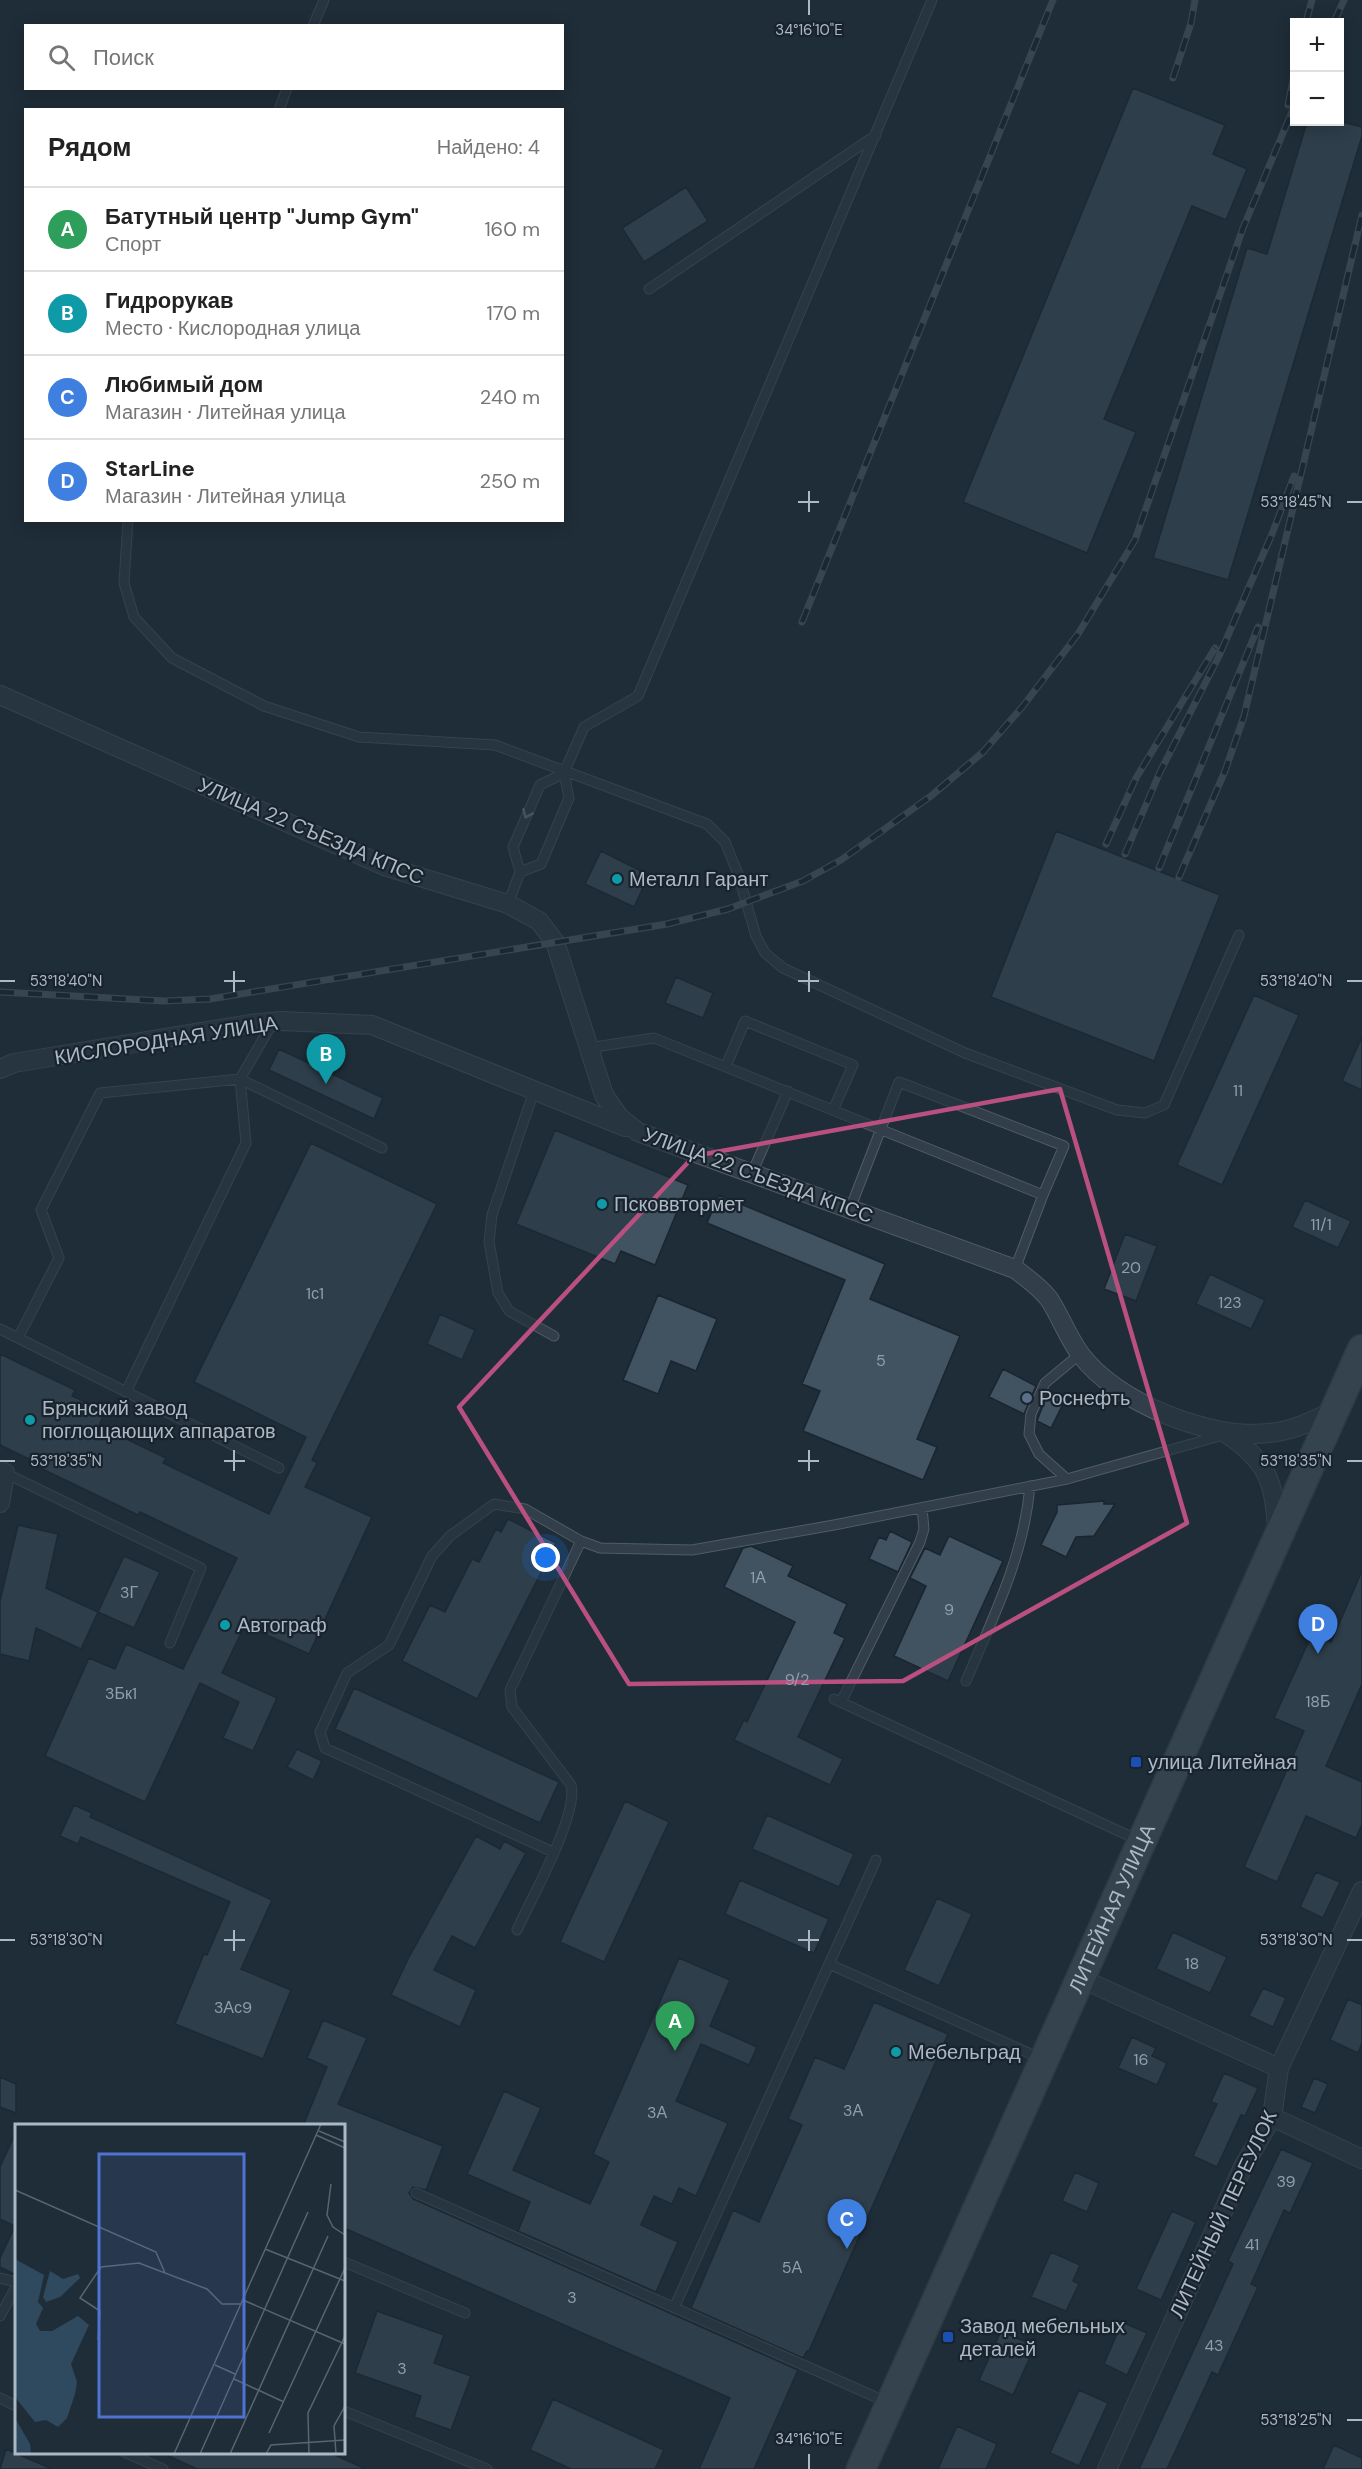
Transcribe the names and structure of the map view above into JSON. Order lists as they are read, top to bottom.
{
  "streets": {
    "main road": ["ЛИТЕЙНАЯ УЛИЦА"],
    "street": ["УЛИЦА 22 СЪЕЗДА КПСС", "КИСЛОРОДНАЯ УЛИЦА", "ЛИТЕЙНЫЙ ПЕРЕУЛОК"]
  },
  "crossings": [
    ["УЛИЦА 22 СЪЕЗДА КПСС", "КИСЛОРОДНАЯ УЛИЦА"],
    ["УЛИЦА 22 СЪЕЗДА КПСС", "ЛИТЕЙНАЯ УЛИЦА"]
  ],
  "places": {
    "other": [
      "Металл Гарант",
      "Псковвтормет",
      "Роснефть",
      "Брянский завод поглощающих аппаратов",
      "Автограф",
      "Мебельград"
    ],
    "transit": ["улица Литейная", "Завод мебельных деталей"]
  },
  "house_numbers": [
    "11",
    "11/1",
    "20",
    "1с1",
    "123",
    "5",
    "1А",
    "3Г",
    "9",
    "9/2",
    "3Бк1",
    "18Б",
    "18",
    "3Ас9",
    "16",
    "3А",
    "3А",
    "39",
    "41",
    "5А",
    "3",
    "43",
    "3"
  ],
  "page": {
    "map_buttons": ["+", "−"],
    "search": "Поиск",
    "heading": ["Рядом", "Найдено: 4"],
    "list": [
      {
        "mark": "A",
        "name": "Батутный центр \"Jump Gym\"",
        "note": "Спорт",
        "value": "160 m"
      },
      {
        "mark": "B",
        "name": "Гидрорукав",
        "note": "Место · Кислородная улица",
        "value": "170 m"
      },
      {
        "mark": "C",
        "name": "Любимый дом",
        "note": "Магазин · Литейная улица",
        "value": "240 m"
      },
      {
        "mark": "D",
        "name": "StarLine",
        "note": "Магазин · Литейная улица",
        "value": "250 m"
      }
    ],
    "pins": [
      "B",
      "D",
      "A",
      "C"
    ]
  },
  "coordinates": [
    "34°16'10\"E",
    "53°18'45\"N",
    "53°18'40\"N",
    "53°18'35\"N",
    "53°18'30\"N",
    "53°18'25\"N"
  ]
}
